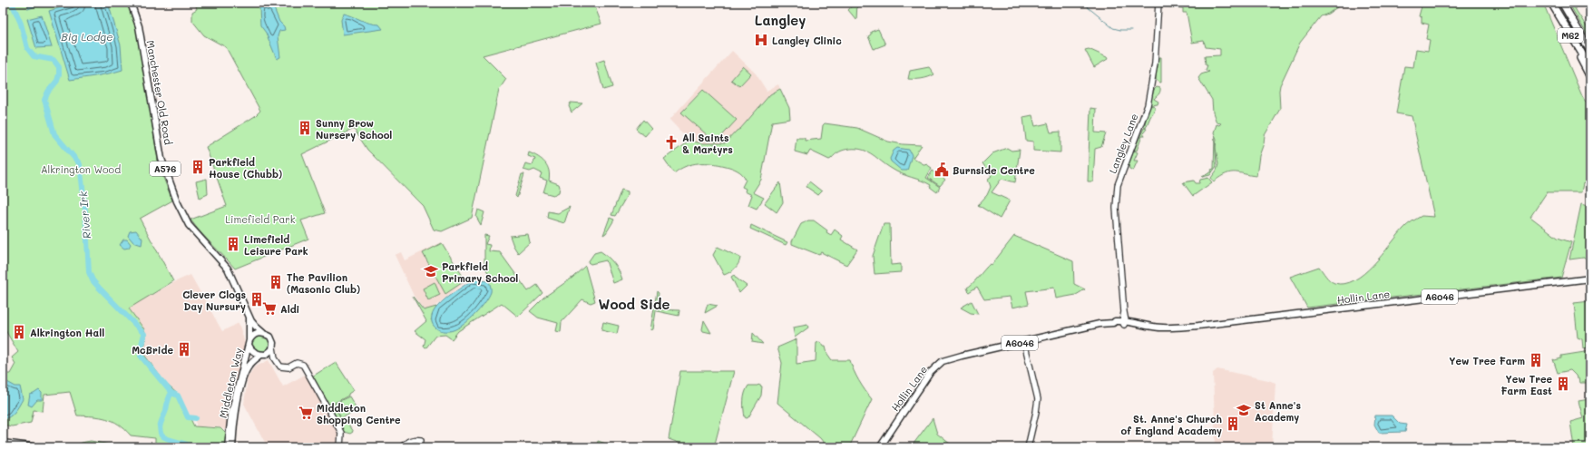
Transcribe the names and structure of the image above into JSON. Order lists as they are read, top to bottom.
{
  "streets": {
    "highway": ["M62"],
    "main road": [
      "Manchester Old Road",
      "A576",
      "Hollin Lane",
      "A6046",
      "Middleton Way"
    ],
    "street": ["Langley Lane"]
  },
  "crossings": [
    ["Manchester Old Road", "A576"],
    ["Manchester Old Road", "Middleton Way"],
    ["Langley Lane", "Hollin Lane"],
    ["A576", "Middleton Way"]
  ],
  "districts": ["Langley", "Wood Side"],
  "water": ["Big Lodge", "River Irk"],
  "parks": ["Alkrington Wood", "Limefield Park"],
  "places": {
    "hospital": ["Langley Clinic"],
    "building": [
      "Sunny Brow Nursery School",
      "Parkfield House (Chubb)",
      "Limefield Leisure Park",
      "The Pavilion (Masonic Club)",
      "Clever Clogs Day Nursury",
      "Alkrington Hall",
      "McBride",
      "Yew Tree Farm",
      "Yew Tree Farm East",
      "St. Anne's Church of England Academy"
    ],
    "church": ["All Saints & Martyrs"],
    "public building": ["Burnside Centre"],
    "school or university": ["Parkfield Primary School", "St Anne's Academy"],
    "supermarket": ["Aldi", "Middleton Shopping Centre"]
  }
}
